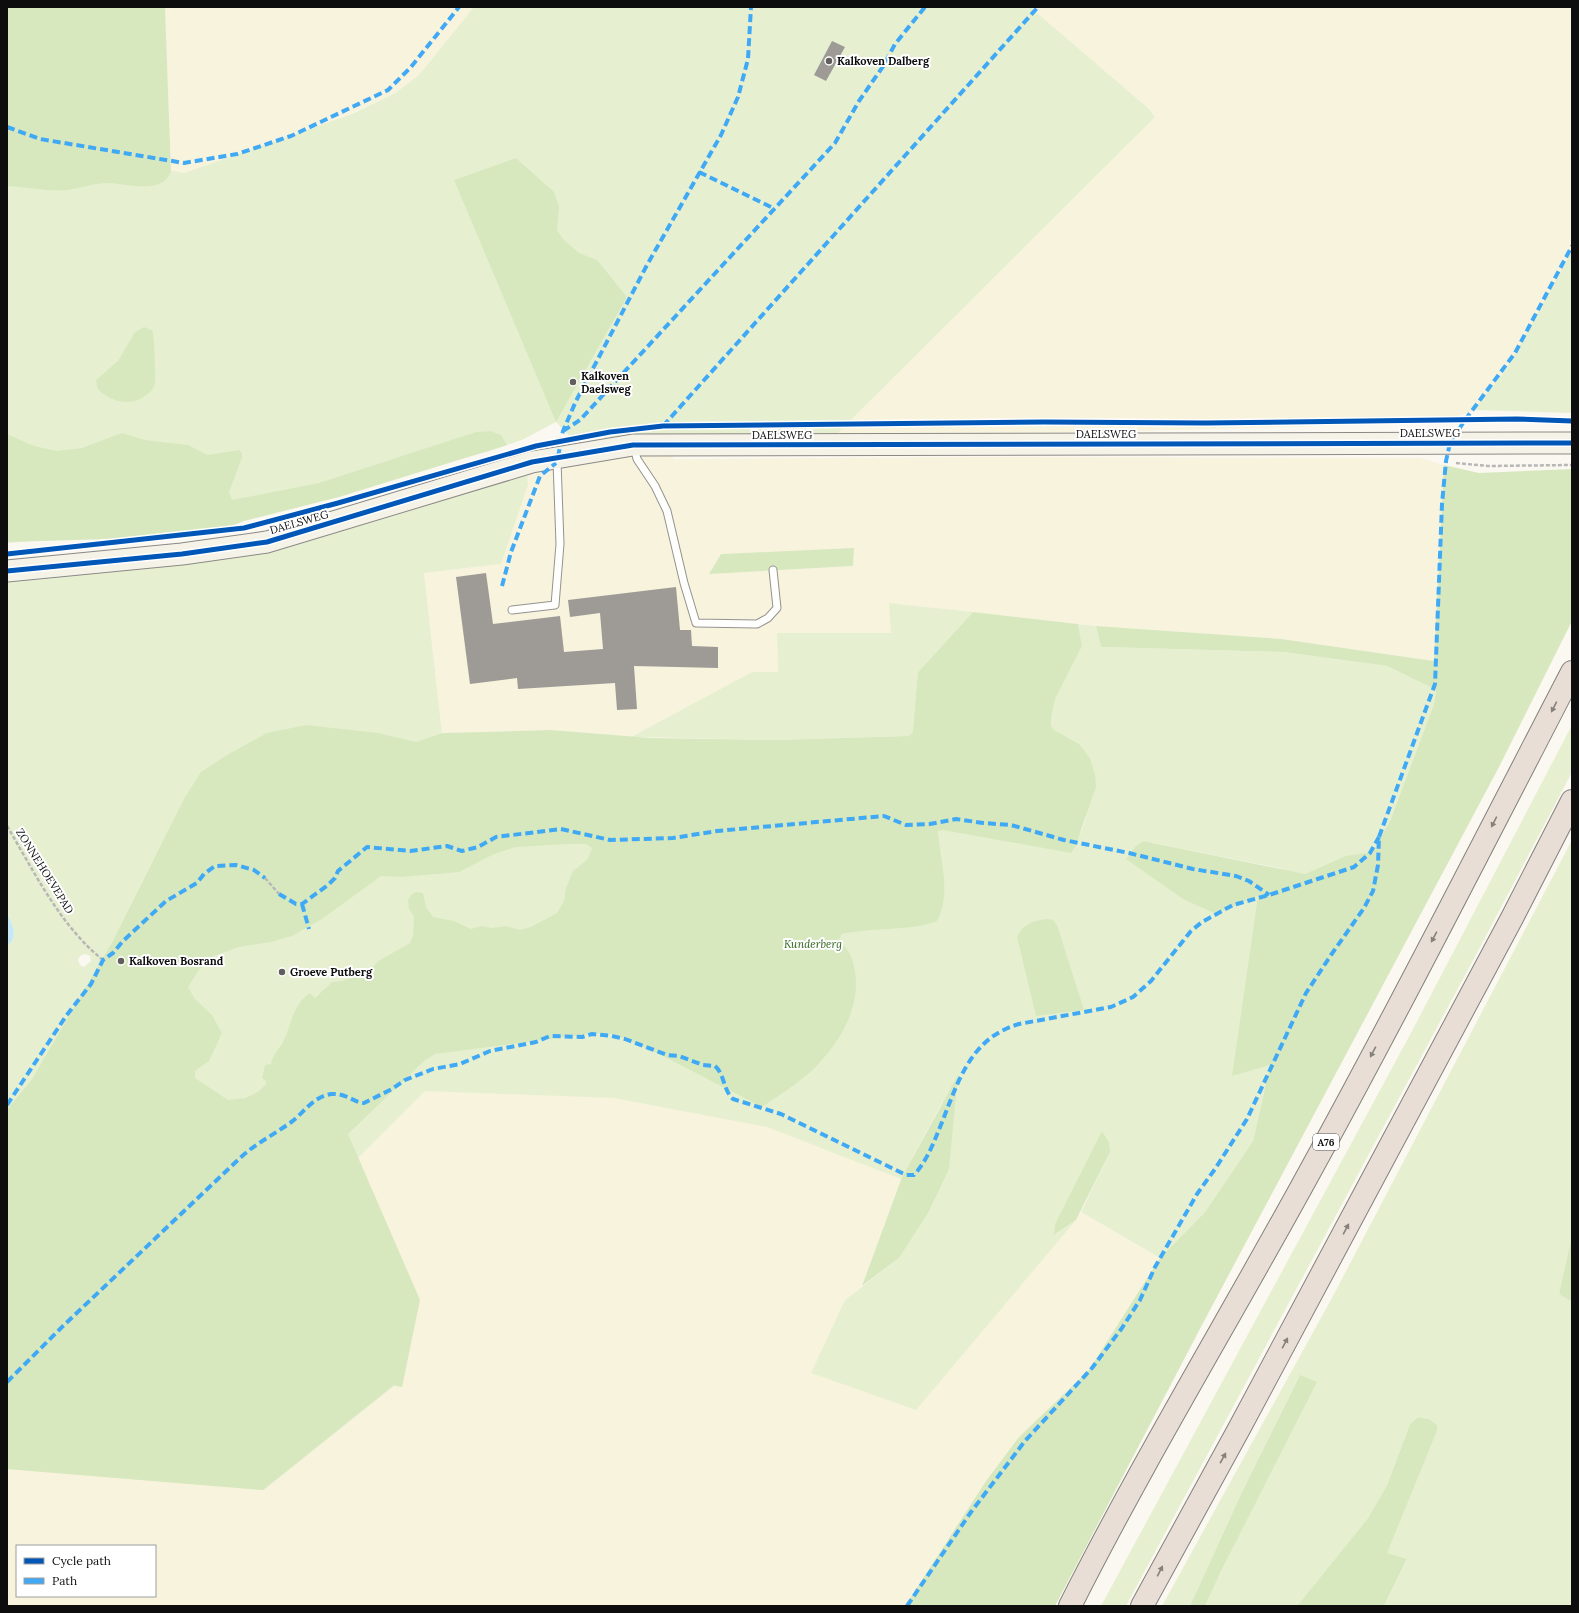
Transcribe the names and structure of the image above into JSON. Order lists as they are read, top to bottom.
{
  "streets": {
    "highway": ["A76"],
    "street": ["DAELSWEG"],
    "path": ["ZONNEHOEVEPAD"]
  },
  "parks": ["Kunderberg"],
  "places": [
    "Kalkoven Dalberg",
    "Kalkoven Daelsweg",
    "Kalkoven Bosrand",
    "Groeve Putberg"
  ],
  "legend": ["Cycle path", "Path"]
}
